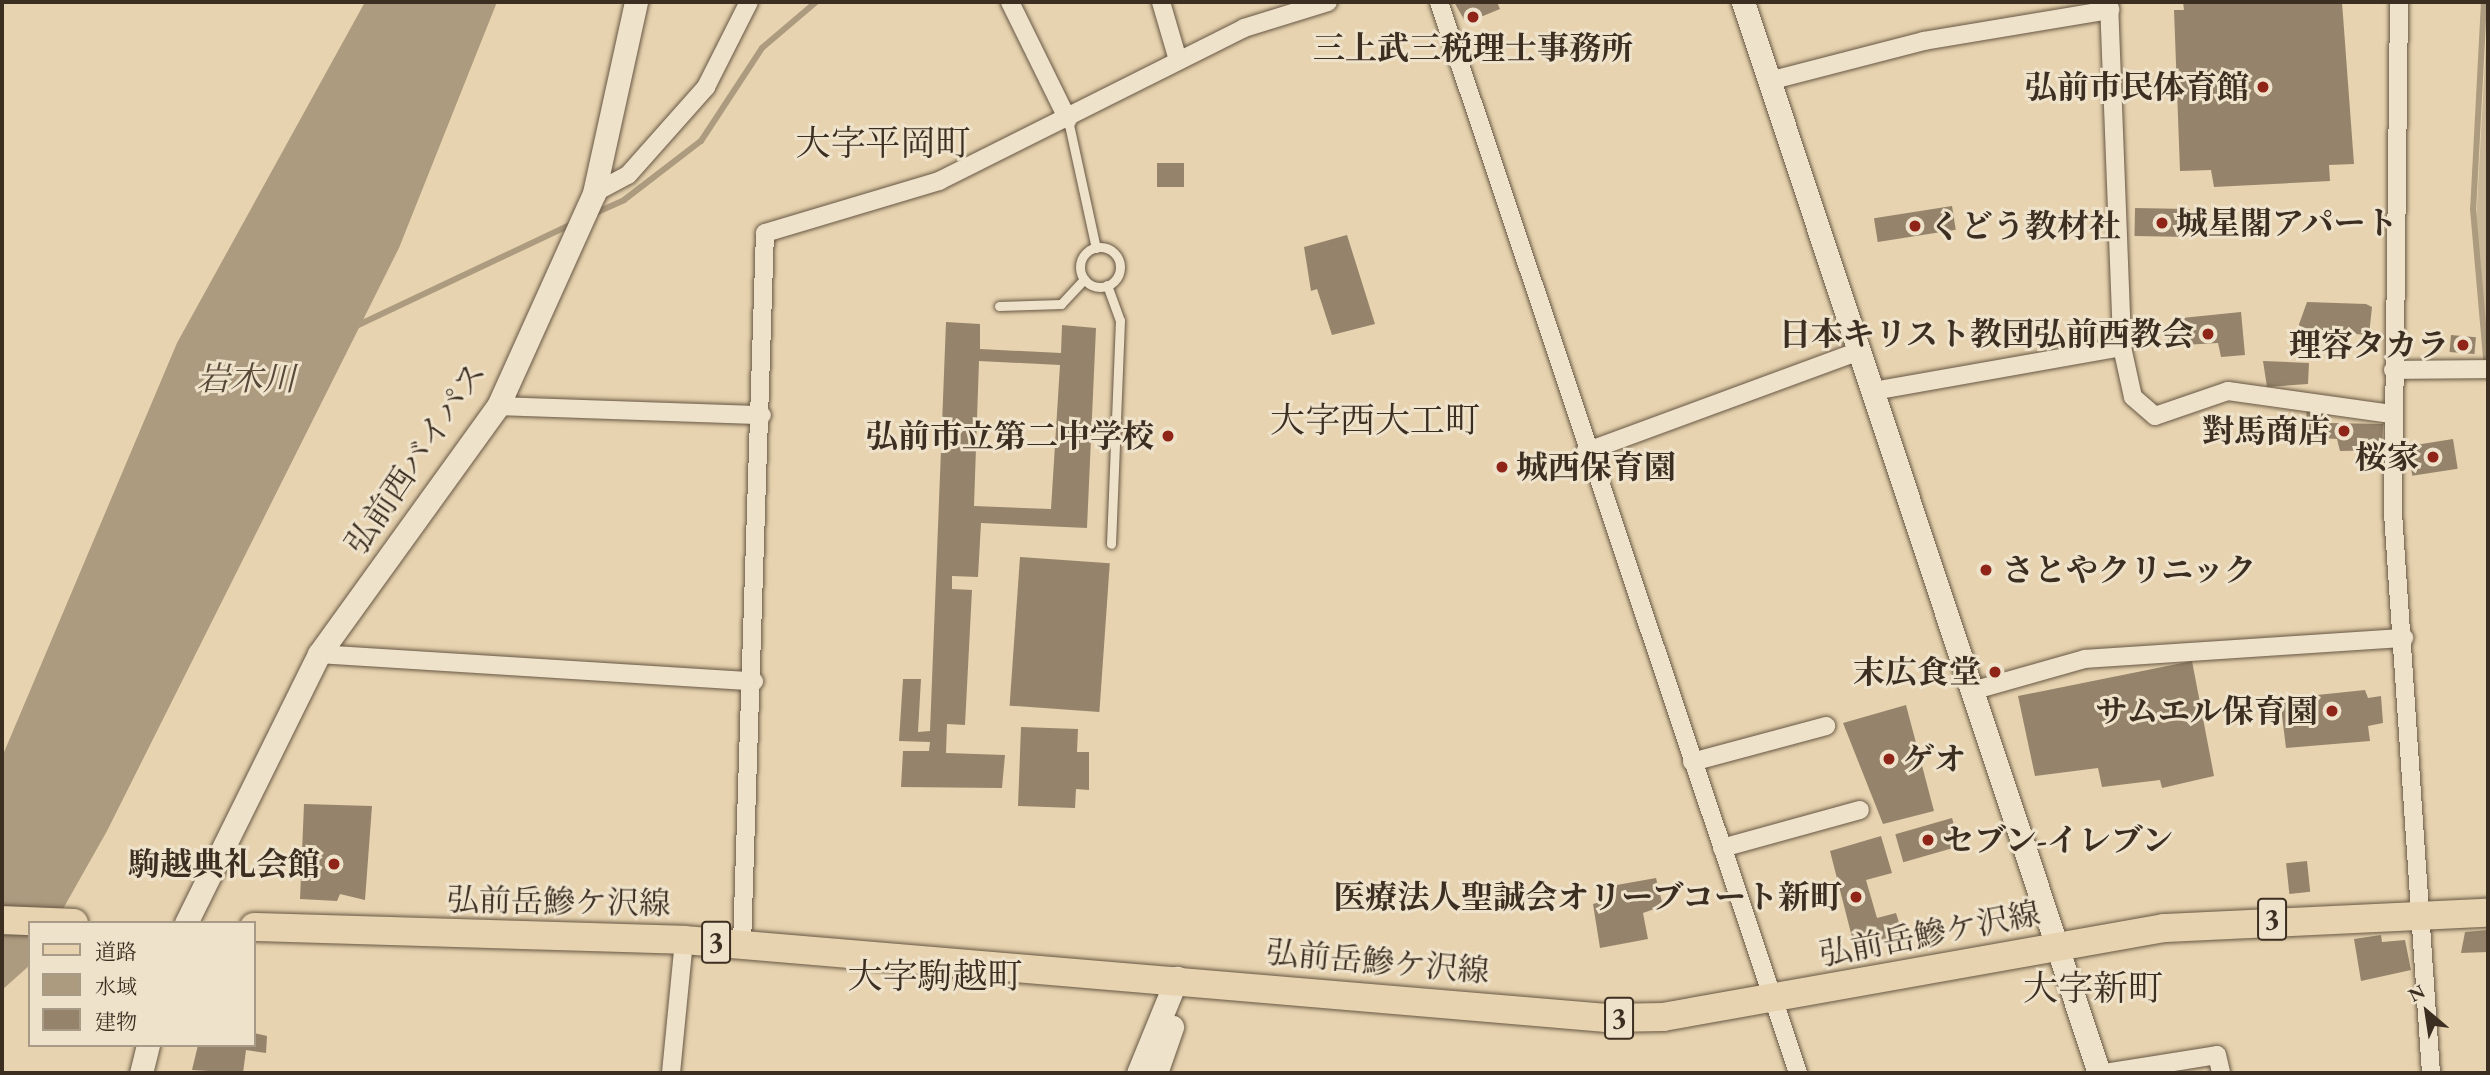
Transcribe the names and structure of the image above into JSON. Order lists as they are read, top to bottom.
{
  "streets": {
    "main road": ["弘前岳鰺ケ沢線", "3"],
    "street": ["弘前西バイパス"]
  },
  "districts": [
    "大字平岡町",
    "大字西大工町",
    "大字駒越町",
    "大字新町"
  ],
  "water": ["岩木川"],
  "places": [
    "三上武三税理士事務所",
    "弘前市民体育館",
    "城星閣アパート",
    "くどう教材社",
    "日本キリスト教団弘前西教会",
    "理容タカラ",
    "對馬商店",
    "弘前市立第二中学校",
    "桜家",
    "城西保育園",
    "さとやクリニック",
    "末広食堂",
    "サムエル保育園",
    "ゲオ",
    "セブン-イレブン",
    "駒越典礼会館",
    "医療法人聖誠会オリーブコート新町"
  ],
  "legend": ["道路", "水域", "建物"],
  "north": "top left"
}
